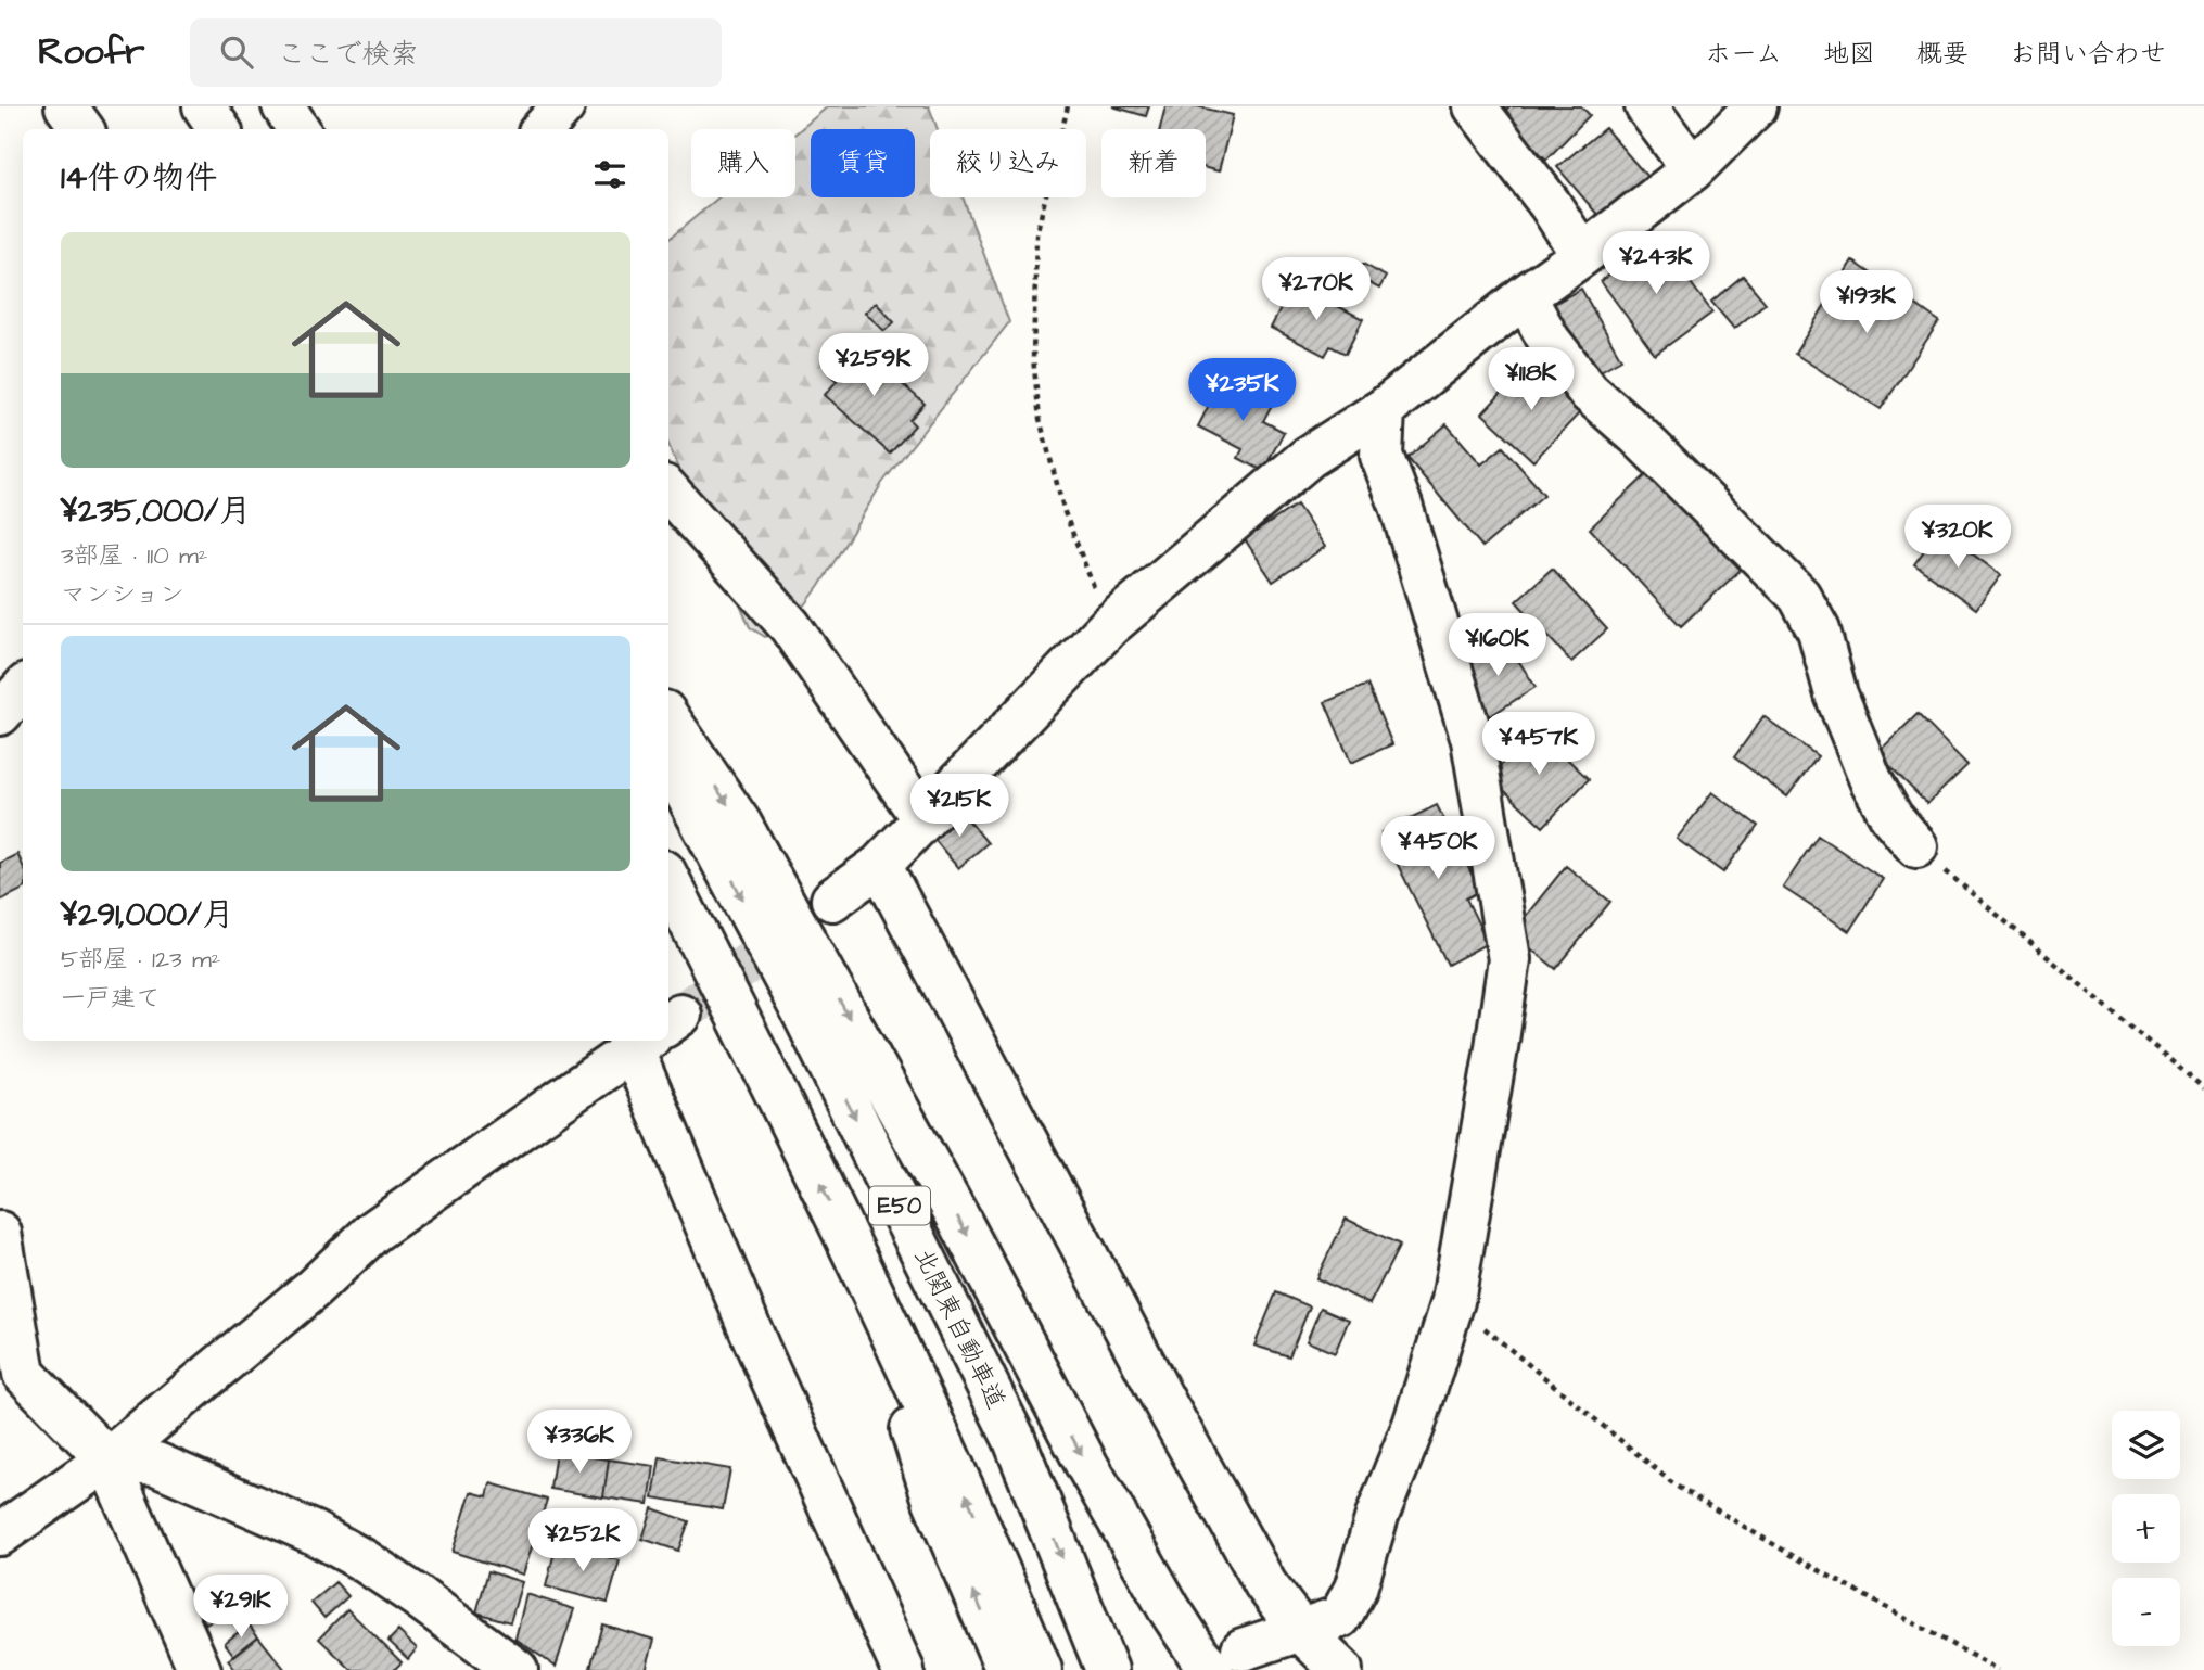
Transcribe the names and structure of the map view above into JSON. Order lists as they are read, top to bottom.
{
  "streets": {
    "main road": ["E50", "北関東自動車道"]
  },
  "page": {
    "header": "Roofr",
    "search": "ここで検索",
    "nav": [
      "ホーム",
      "地図",
      "概要",
      "お問い合わせ"
    ],
    "chip": [
      "購入",
      "賃貸",
      "絞り込み",
      "新着"
    ],
    "heading": "14件の物件",
    "list": [
      {
        "name": "¥235,000/月",
        "note": "3部屋 · 110 m² · マンション"
      },
      {
        "name": "¥291,000/月",
        "note": "5部屋 · 123 m² · 一戸建て"
      }
    ],
    "price": [
      "¥243K",
      "¥270K",
      "¥193K",
      "¥259K",
      "¥118K",
      "¥235K",
      "¥320K",
      "¥160K",
      "¥457K",
      "¥215K",
      "¥450K",
      "¥336K",
      "¥252K",
      "¥291K"
    ],
    "map_buttons": ["+", "−"]
  }
}
